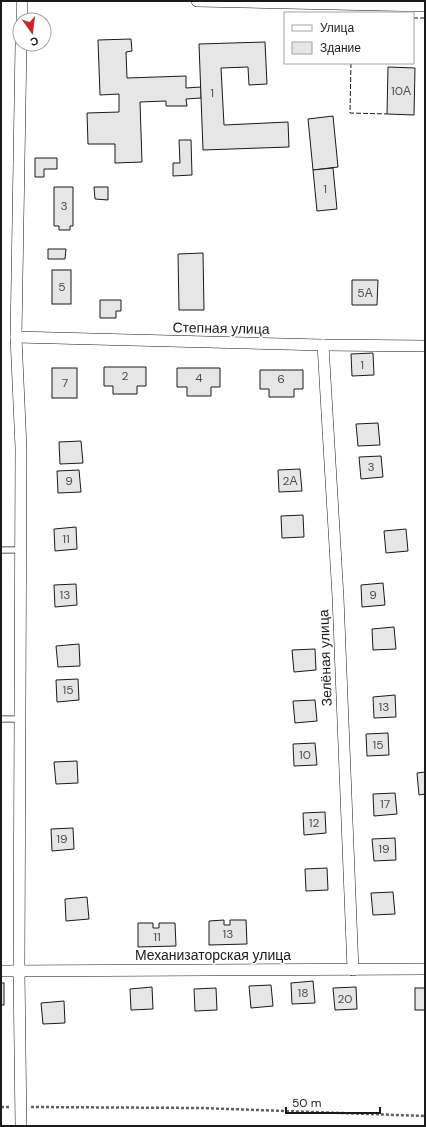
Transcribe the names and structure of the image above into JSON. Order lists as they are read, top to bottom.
{
  "streets": {
    "street": ["Степная улица", "Зелёная улица", "Механизаторская улица"]
  },
  "crossings": [
    ["Степная улица", "Зелёная улица"],
    ["Зелёная улица", "Механизаторская улица"]
  ],
  "house_numbers": [
    "10А",
    "1",
    "1",
    "3",
    "5",
    "5А",
    "1",
    "2",
    "4",
    "6",
    "7",
    "3",
    "9",
    "2А",
    "11",
    "13",
    "9",
    "15",
    "13",
    "15",
    "10",
    "17",
    "12",
    "19",
    "19",
    "13",
    "11",
    "18",
    "20"
  ],
  "legend": ["Улица", "Здание"],
  "scale_bar": "50 m",
  "north": "bottom"
}
